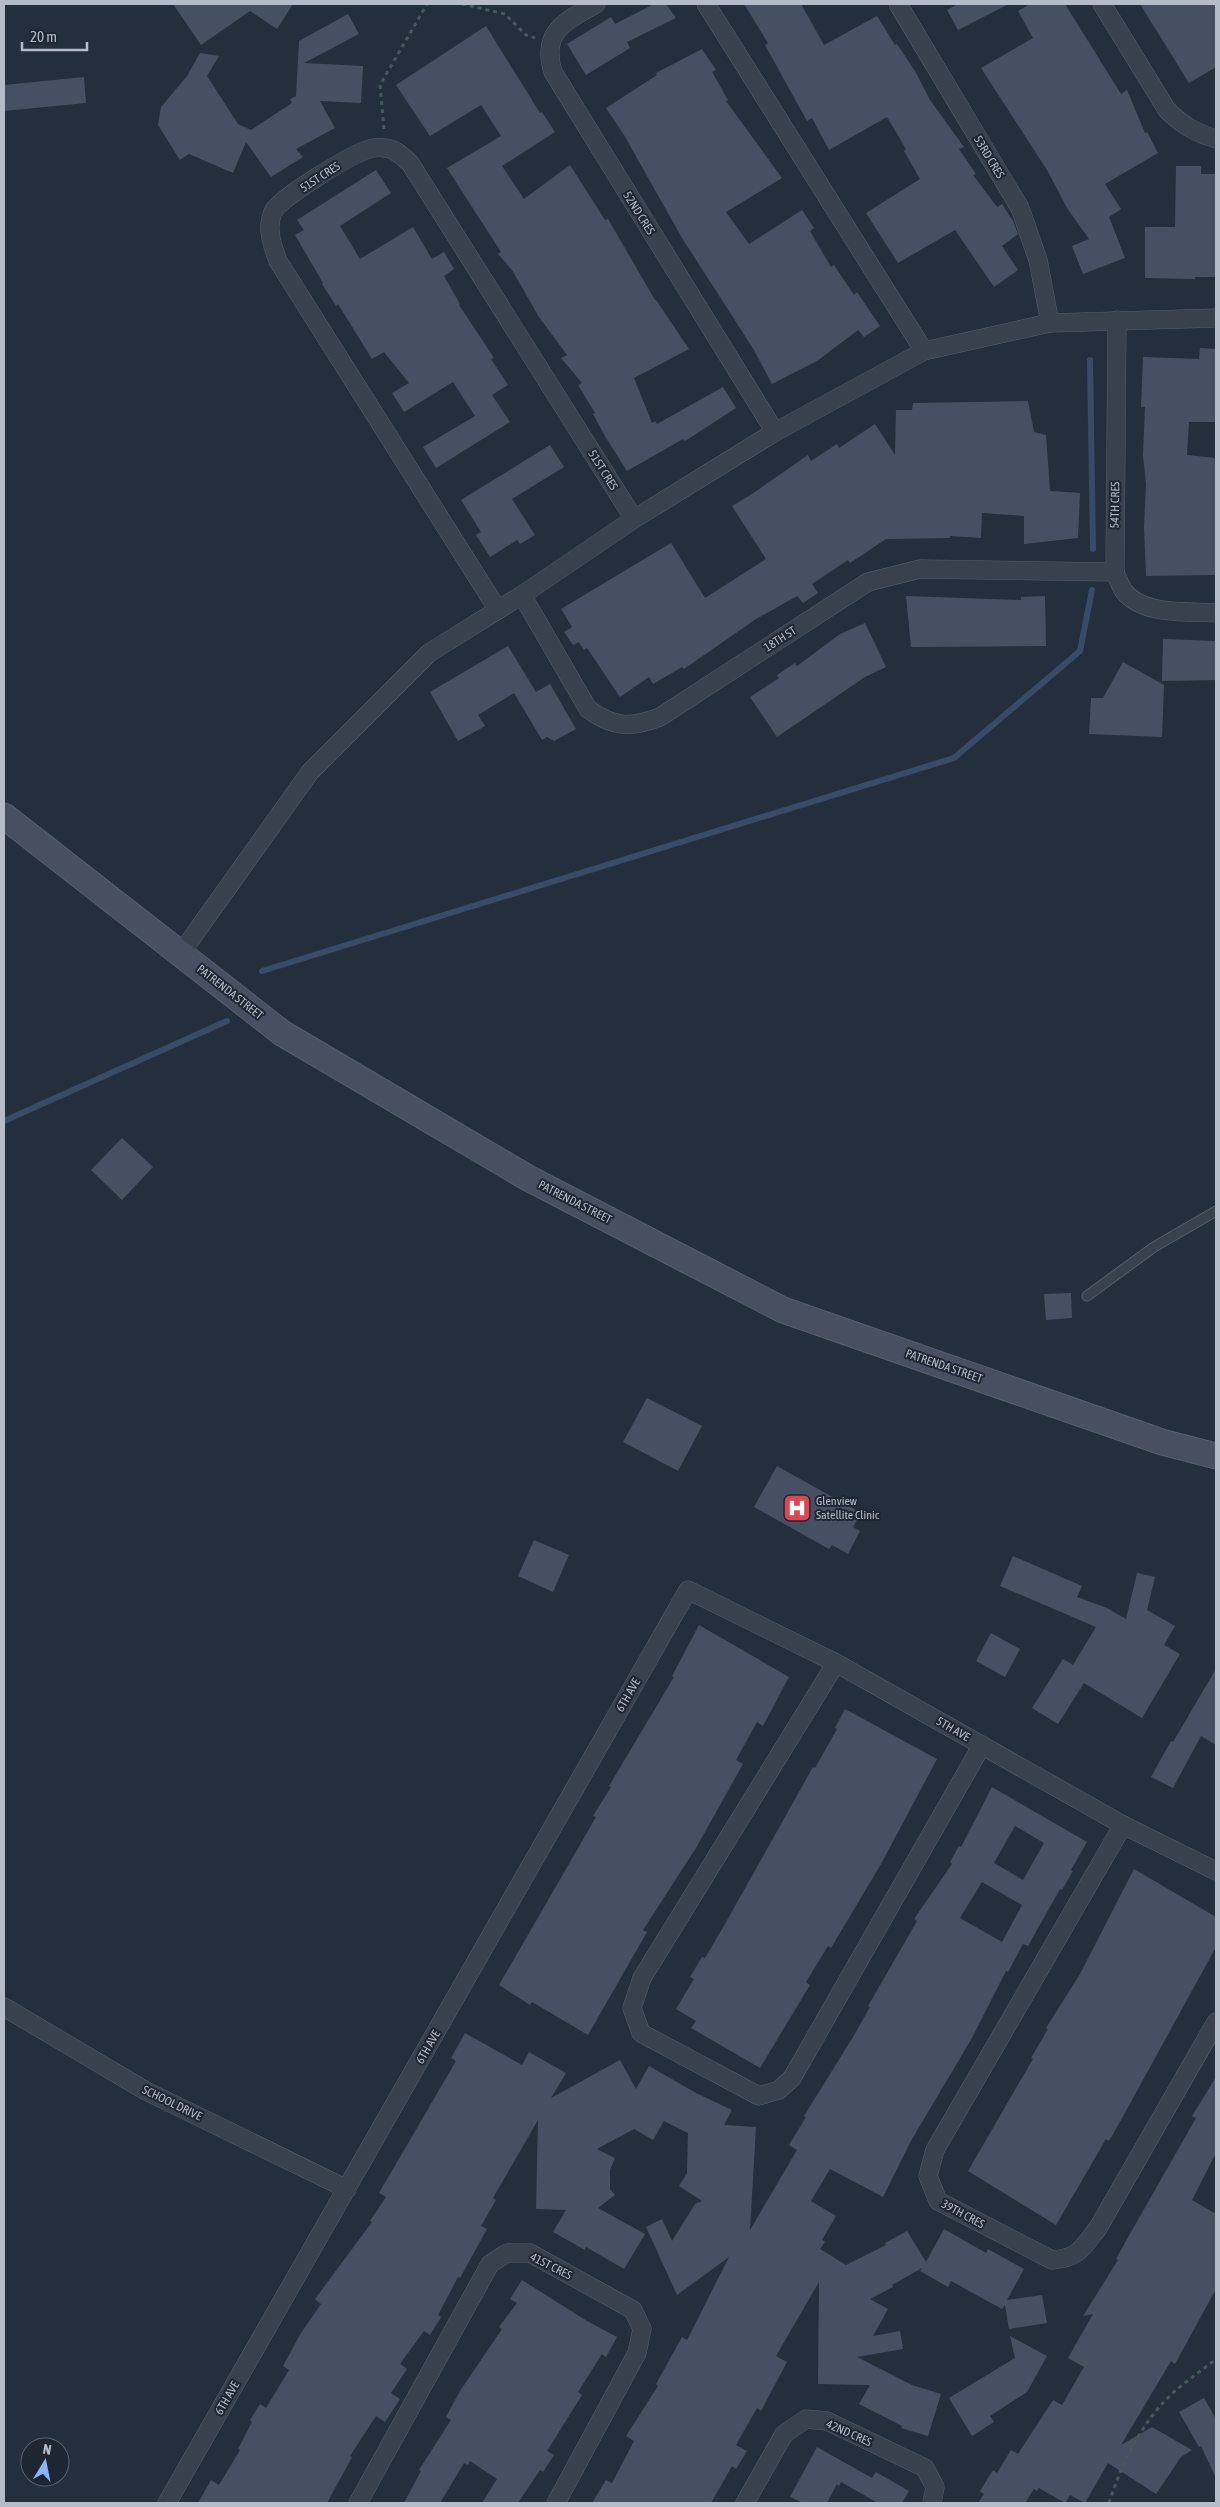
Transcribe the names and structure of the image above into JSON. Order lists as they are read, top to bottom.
{
  "streets": {
    "street": [
      "53RD CRES",
      "51ST CRES",
      "52ND CRES",
      "54TH CRES",
      "18TH ST",
      "PATRENDA STREET",
      "6TH AVE",
      "5TH AVE",
      "SCHOOL DRIVE",
      "39TH CRES",
      "41ST CRES",
      "42ND CRES"
    ]
  },
  "crossings": [
    ["54TH CRES", "18TH ST"],
    ["6TH AVE", "5TH AVE"],
    ["6TH AVE", "SCHOOL DRIVE"],
    ["5TH AVE", "39TH CRES"]
  ],
  "places": {
    "hospital": ["Glenview Satellite Clinic"]
  },
  "scale_bar": "20 m",
  "north": "top"
}
